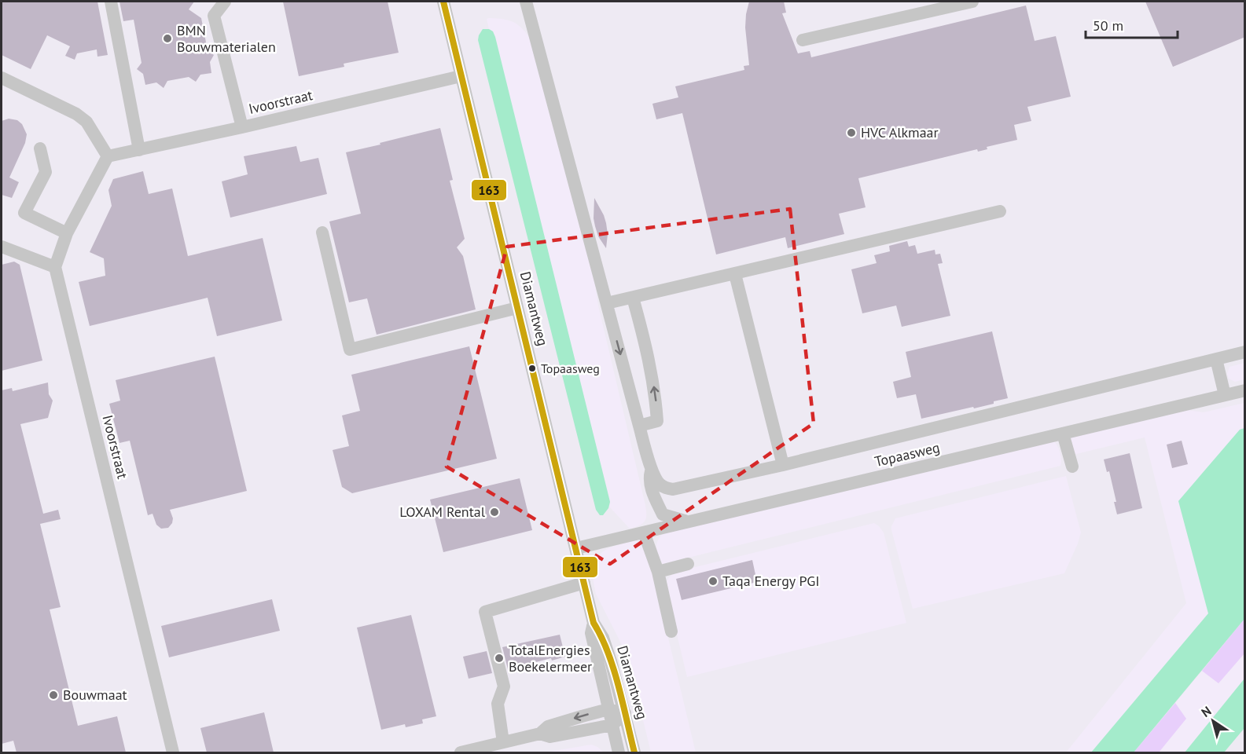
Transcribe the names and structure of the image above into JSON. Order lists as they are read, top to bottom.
{
  "streets": {
    "street": ["Ivoorstraat", "Diamantweg", "Topaasweg"]
  },
  "crossings": [
    ["Ivoorstraat", "Diamantweg"],
    ["Diamantweg", "Topaasweg"]
  ],
  "places": [
    "BMN Bouwmaterialen",
    "HVC Alkmaar",
    "Topaasweg",
    "LOXAM Rental",
    "Taqa Energy PGI",
    "TotalEnergies Boekelermeer",
    "Bouwmaat"
  ],
  "lines": ["transit line 163"],
  "scale_bar": "50 m",
  "north": "top left"
}
